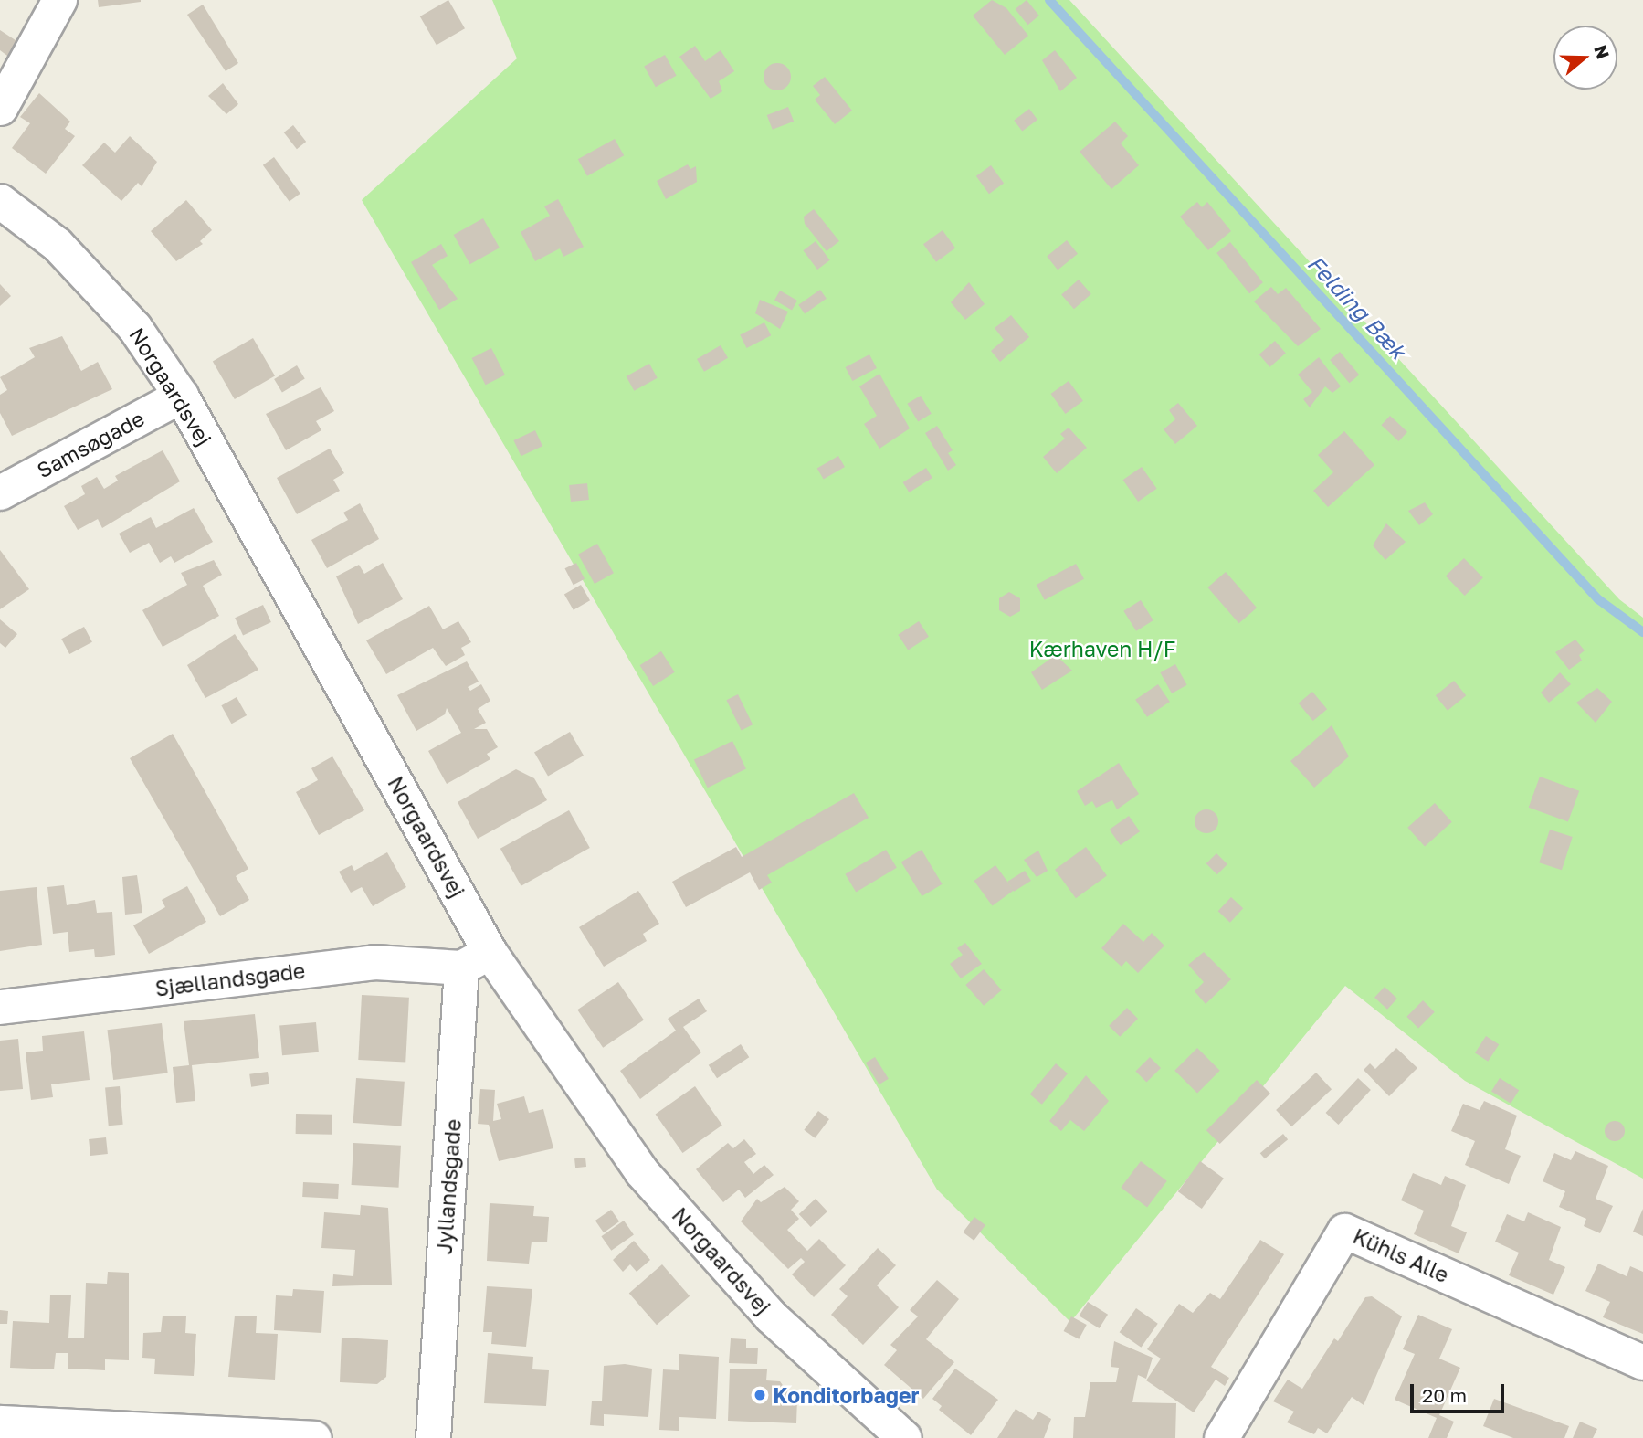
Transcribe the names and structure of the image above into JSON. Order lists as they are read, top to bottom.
{
  "streets": {
    "street": [
      "Norgaardsvej",
      "Samsøgade",
      "Sjællandsgade",
      "Jyllandsgade",
      "Kühls Alle"
    ]
  },
  "crossings": [
    ["Norgaardsvej", "Samsøgade"],
    ["Norgaardsvej", "Sjællandsgade"],
    ["Norgaardsvej", "Jyllandsgade"],
    ["Sjællandsgade", "Jyllandsgade"]
  ],
  "water": ["Felding Bæk"],
  "parks": ["Kærhaven H/F"],
  "places": ["Konditorbager"],
  "scale_bar": "20 m",
  "north": "right"
}
